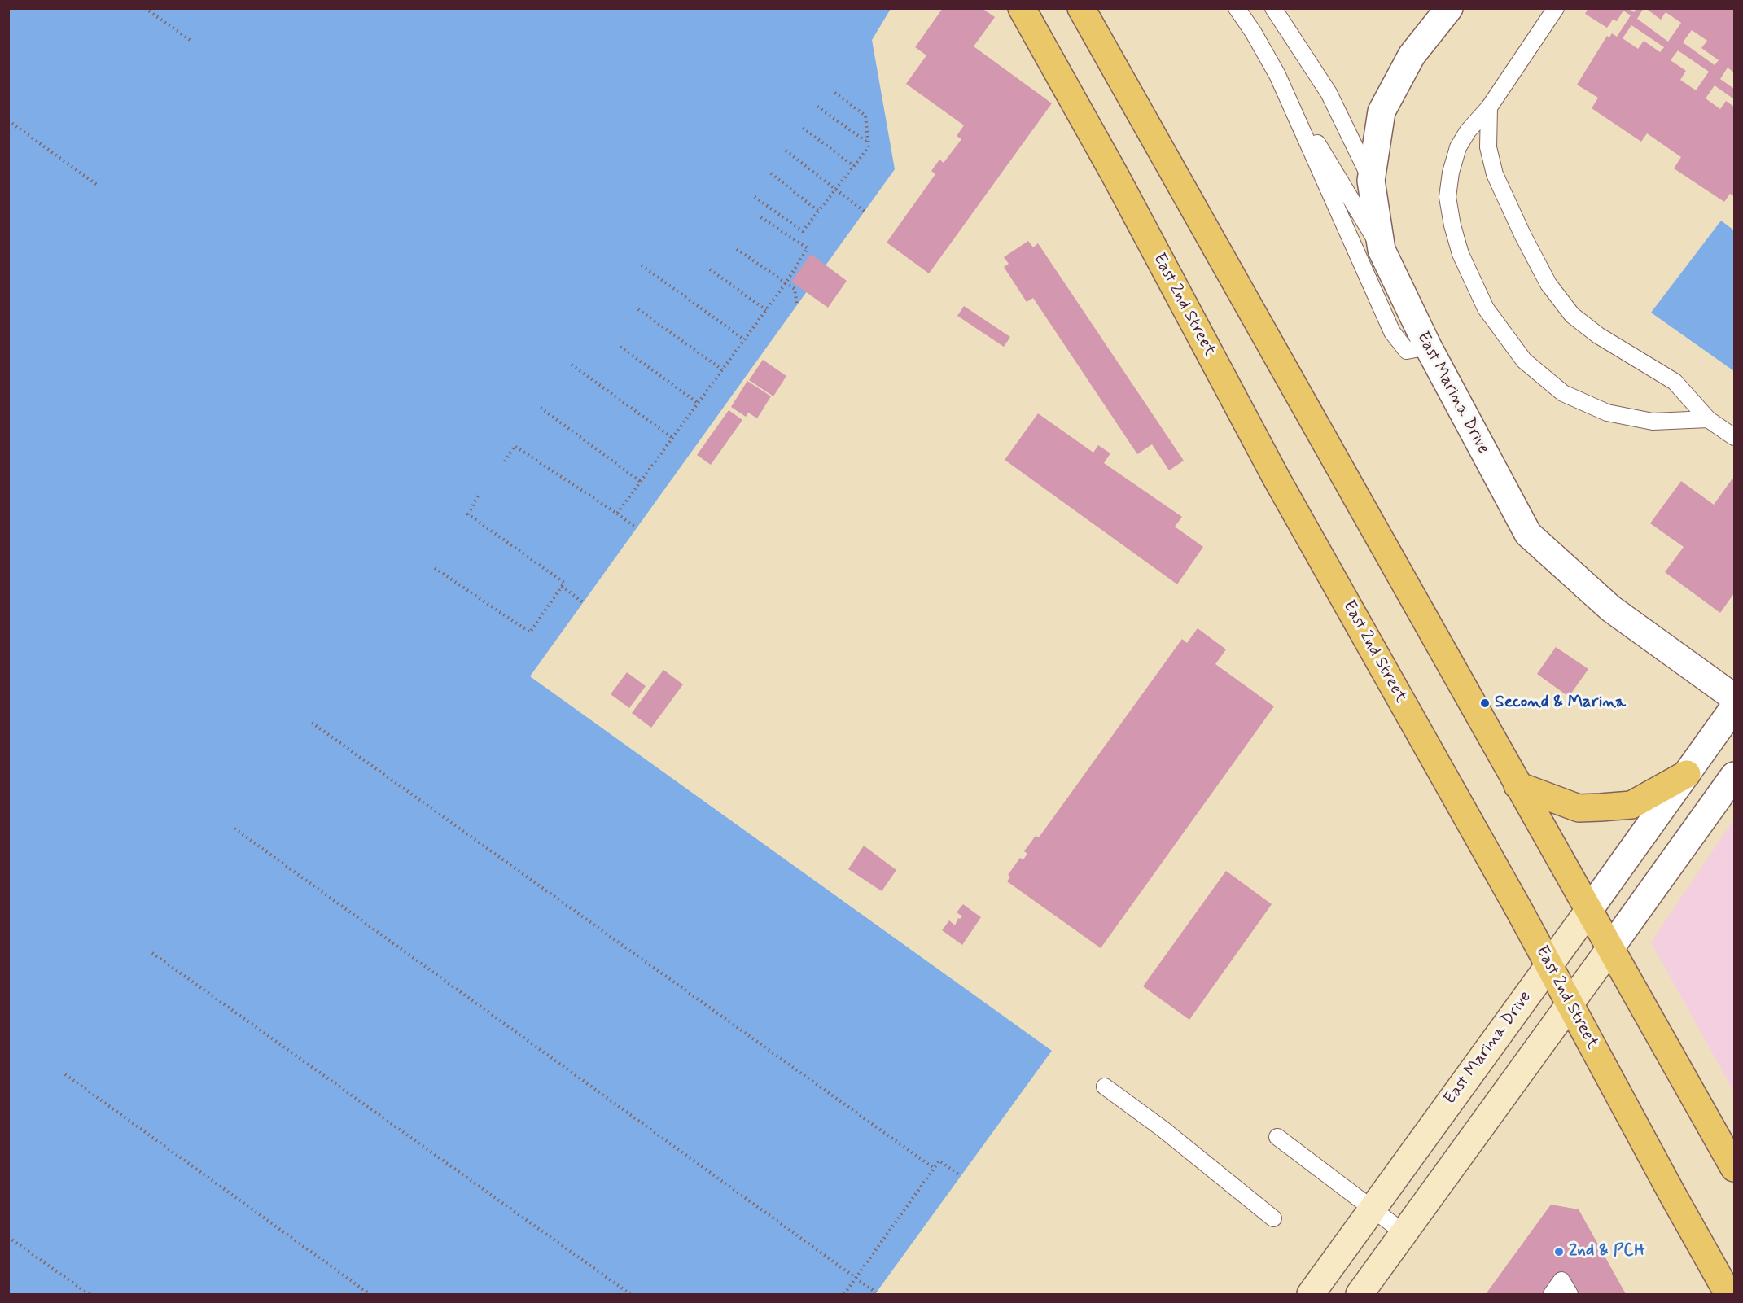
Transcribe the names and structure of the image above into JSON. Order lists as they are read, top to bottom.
{
  "streets": {
    "main road": ["East 2nd Street", "East Marina Drive"]
  },
  "crossings": [
    ["East 2nd Street", "East Marina Drive"]
  ],
  "places": ["Second & Marina", "2nd & PCH"]
}
